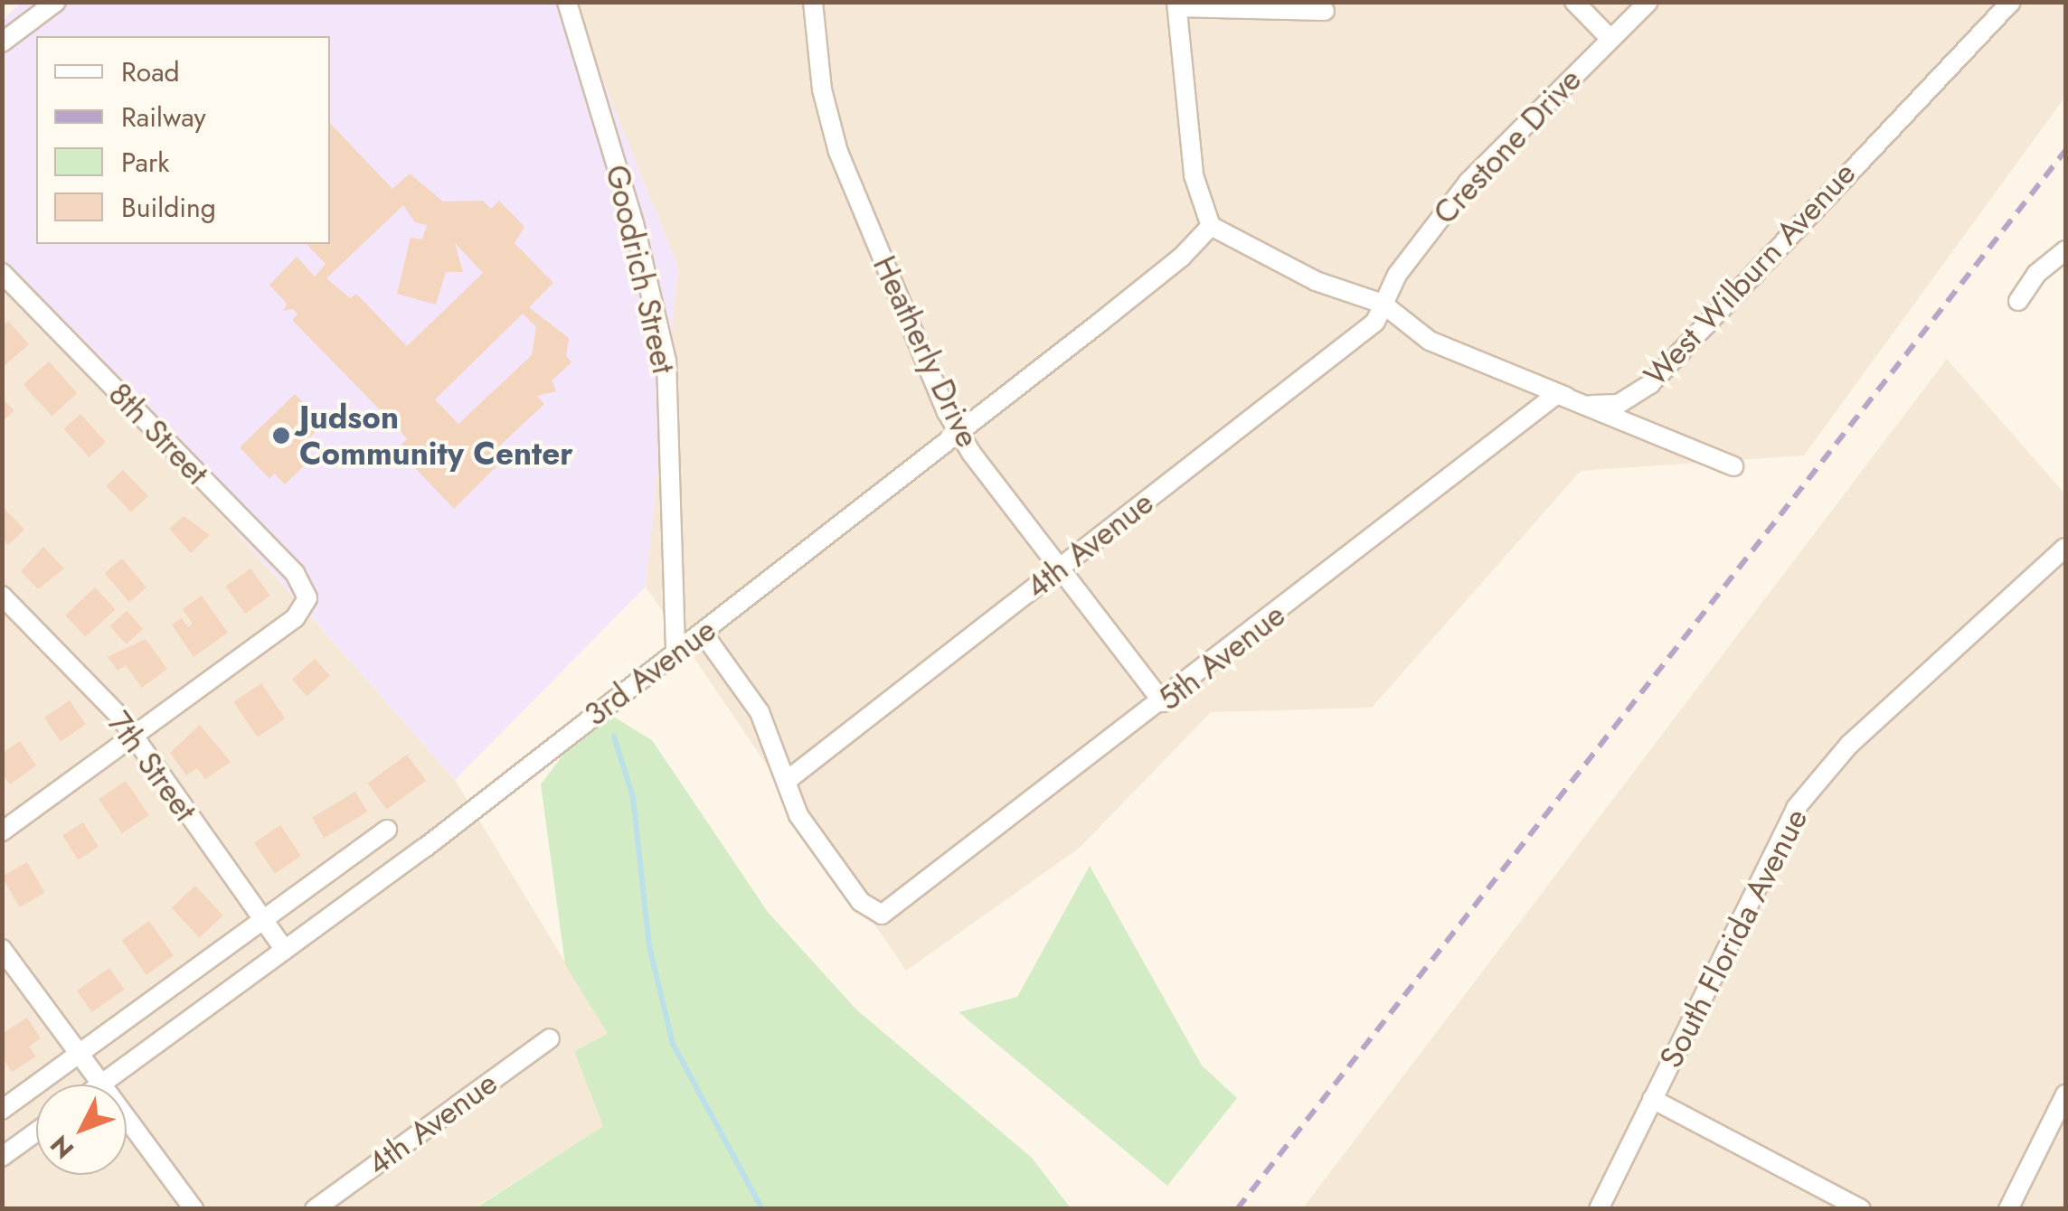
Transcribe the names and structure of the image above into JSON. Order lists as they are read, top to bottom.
{
  "streets": {
    "street": [
      "Crestone Drive",
      "Goodrich Street",
      "West Wilburn Avenue",
      "Heatherly Drive",
      "8th Street",
      "4th Avenue",
      "5th Avenue",
      "3rd Avenue",
      "7th Street",
      "South Florida Avenue"
    ]
  },
  "crossings": [
    ["Crestone Drive", "West Wilburn Avenue"],
    ["Crestone Drive", "4th Avenue"],
    ["Goodrich Street", "3rd Avenue"],
    ["West Wilburn Avenue", "4th Avenue"],
    ["West Wilburn Avenue", "5th Avenue"],
    ["West Wilburn Avenue", "3rd Avenue"],
    ["Heatherly Drive", "4th Avenue"],
    ["Heatherly Drive", "5th Avenue"],
    ["Heatherly Drive", "3rd Avenue"],
    ["8th Street", "7th Street"],
    ["4th Avenue", "5th Avenue"],
    ["3rd Avenue", "7th Street"]
  ],
  "places": ["Judson Community Center"],
  "legend": [
    "Road",
    "Railway",
    "Park",
    "Building"
  ],
  "north": "bottom left"
}
